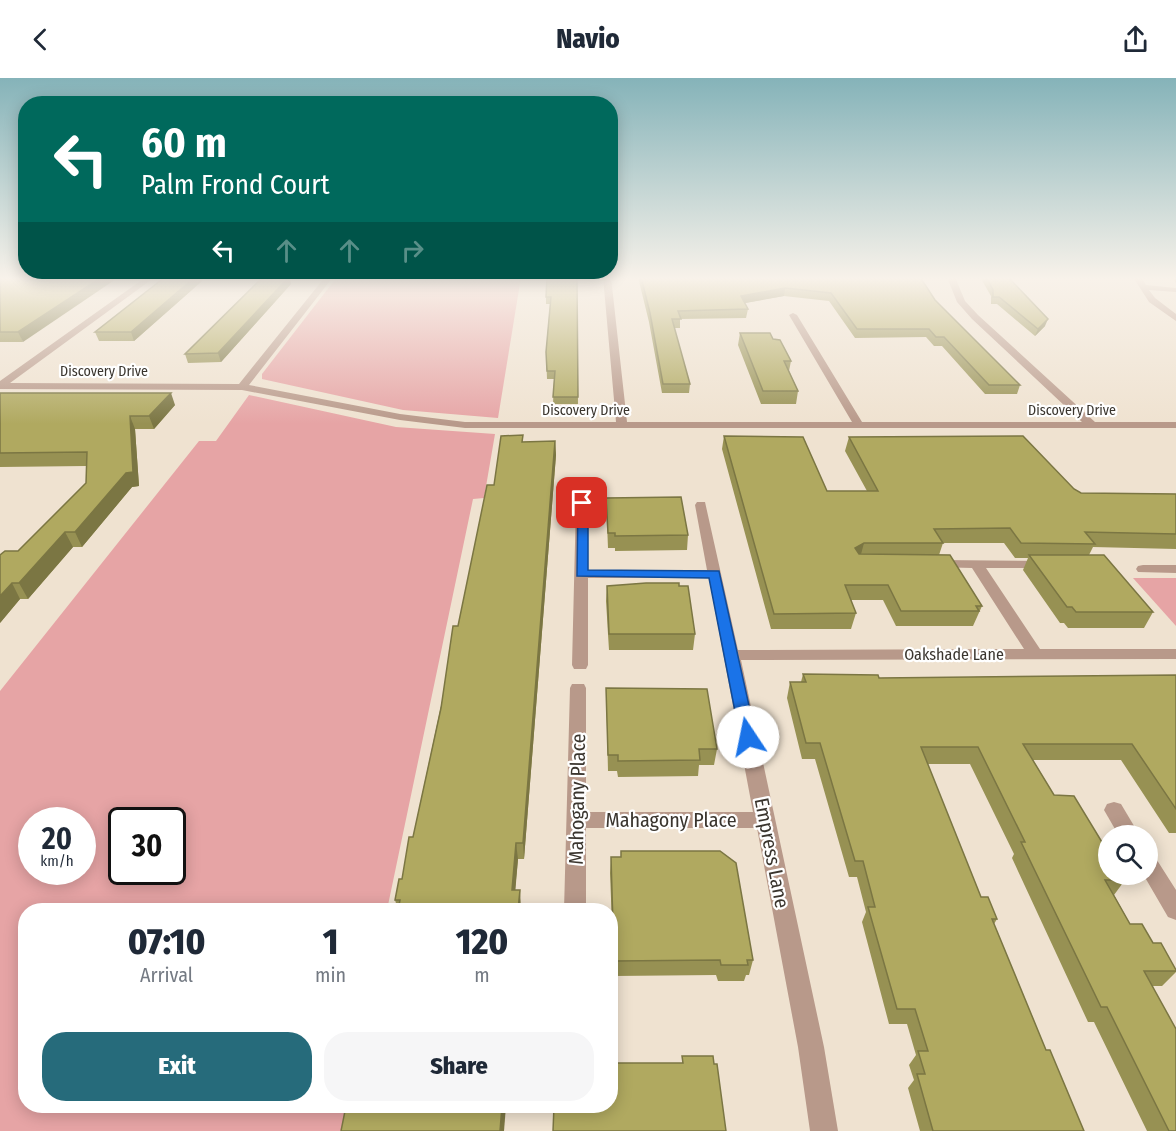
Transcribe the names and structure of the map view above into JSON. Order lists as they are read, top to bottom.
{
  "streets": {
    "street": [
      "Discovery Drive",
      "Oakshade Lane",
      "Mahogany Place",
      "Mahagony Place",
      "Empress Lane"
    ]
  },
  "crossings": [
    ["Oakshade Lane", "Empress Lane"],
    ["Mahogany Place", "Mahagony Place"],
    ["Mahagony Place", "Empress Lane"]
  ],
  "page": {
    "header": "Navio",
    "turn": ["60 m", "Palm Frond Court"],
    "speed": "20 km/h",
    "limit": "30",
    "eta": [
      "07:10",
      "Arrival",
      "1",
      "min",
      "120",
      "m"
    ],
    "buttons": ["Exit", "Share"]
  }
}
